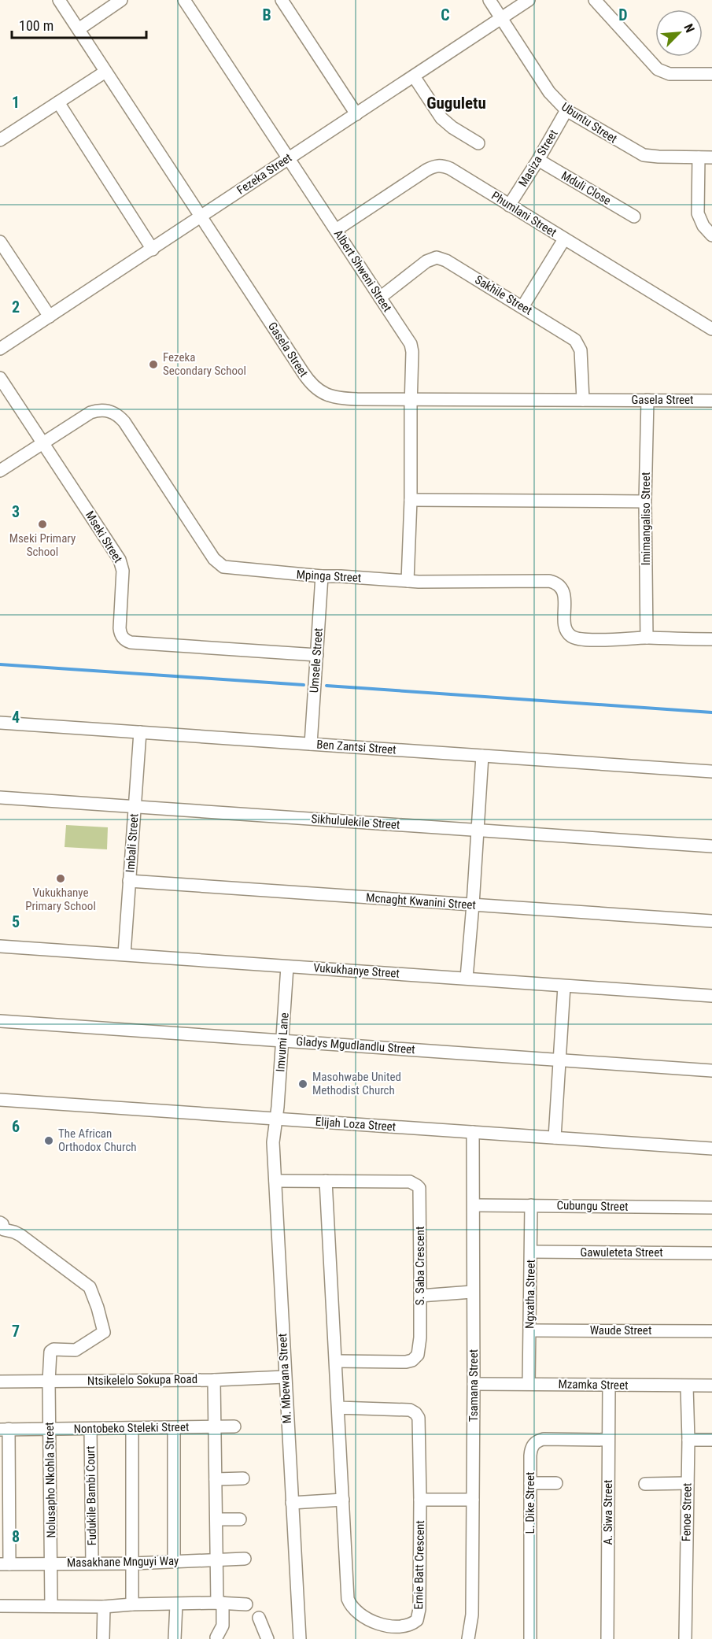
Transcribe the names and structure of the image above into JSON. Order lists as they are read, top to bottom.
{
  "streets": {
    "street": [
      "Ubuntu Street",
      "Masiza Street",
      "Fezeka Street",
      "Mduli Close",
      "Phumlani Street",
      "Albert Shweni Street",
      "Sakhile Street",
      "Gasela Street",
      "Imimangaliso Street",
      "Mseki Street",
      "Mpinga Street",
      "Umsele Street",
      "Ben Zantsi Street",
      "Sikhululekile Street",
      "Imbali Street",
      "Mcnaght Kwanini Street",
      "Vukukhanye Street",
      "Imvumi Lane",
      "Gladys Mgudlandlu Street",
      "Elijah Loza Street",
      "Cubungu Street",
      "Gawuleteta Street",
      "S. Saba Crescent",
      "Ngxatha Street",
      "Waude Street",
      "M. Mbewana Street",
      "Ntsikelelo Sokupa Road",
      "Mzamka Street",
      "Tsamana Street",
      "Nontobeko Steleki Street",
      "Nolusapho Nkohla Street",
      "Fudukile Bambi Court",
      "L. Dike Street",
      "A. Siwa Street",
      "Fenoe Street",
      "Masakhane Mnguyi Way",
      "Ernie Batt Crescent"
    ]
  },
  "crossings": [
    ["Ubuntu Street", "Masiza Street"],
    ["Ubuntu Street", "Fezeka Street"],
    ["Masiza Street", "Mduli Close"],
    ["Masiza Street", "Phumlani Street"],
    ["Fezeka Street", "Albert Shweni Street"],
    ["Fezeka Street", "Gasela Street"],
    ["Phumlani Street", "Albert Shweni Street"],
    ["Albert Shweni Street", "Sakhile Street"],
    ["Albert Shweni Street", "Gasela Street"],
    ["Albert Shweni Street", "Mpinga Street"],
    ["Sakhile Street", "Gasela Street"],
    ["Gasela Street", "Imimangaliso Street"],
    ["Imimangaliso Street", "Mpinga Street"],
    ["Mseki Street", "Mpinga Street"],
    ["Mseki Street", "Umsele Street"],
    ["Mpinga Street", "Umsele Street"],
    ["Umsele Street", "Ben Zantsi Street"],
    ["Ben Zantsi Street", "Imbali Street"],
    ["Sikhululekile Street", "Imbali Street"],
    ["Imbali Street", "Mcnaght Kwanini Street"],
    ["Imbali Street", "Vukukhanye Street"],
    ["Vukukhanye Street", "Imvumi Lane"],
    ["Imvumi Lane", "Gladys Mgudlandlu Street"],
    ["Imvumi Lane", "Elijah Loza Street"],
    ["Imvumi Lane", "M. Mbewana Street"],
    ["Elijah Loza Street", "M. Mbewana Street"],
    ["Elijah Loza Street", "Tsamana Street"],
    ["Cubungu Street", "Ngxatha Street"],
    ["Cubungu Street", "Tsamana Street"],
    ["Gawuleteta Street", "Ngxatha Street"],
    ["S. Saba Crescent", "M. Mbewana Street"],
    ["Ngxatha Street", "Waude Street"],
    ["Ngxatha Street", "Mzamka Street"],
    ["M. Mbewana Street", "Ntsikelelo Sokupa Road"],
    ["Ntsikelelo Sokupa Road", "Nolusapho Nkohla Street"],
    ["Mzamka Street", "Tsamana Street"],
    ["Mzamka Street", "A. Siwa Street"],
    ["Mzamka Street", "Fenoe Street"],
    ["Nontobeko Steleki Street", "Nolusapho Nkohla Street"],
    ["Nontobeko Steleki Street", "Fudukile Bambi Court"],
    ["Nolusapho Nkohla Street", "Masakhane Mnguyi Way"],
    ["Fudukile Bambi Court", "Masakhane Mnguyi Way"],
    ["L. Dike Street", "A. Siwa Street"]
  ],
  "districts": ["Guguletu"],
  "places": [
    "Fezeka Secondary School",
    "Mseki Primary School",
    "Vukukhanye Primary School",
    "Masohwabe United Methodist Church",
    "The African Orthodox Church"
  ],
  "scale_bar": "100 m",
  "north": "top right",
  "grid": {
    "columns": ["B", "C", "D"],
    "rows": [
      "1",
      "2",
      "3",
      "4",
      "5",
      "6",
      "7",
      "8"
    ]
  }
}
